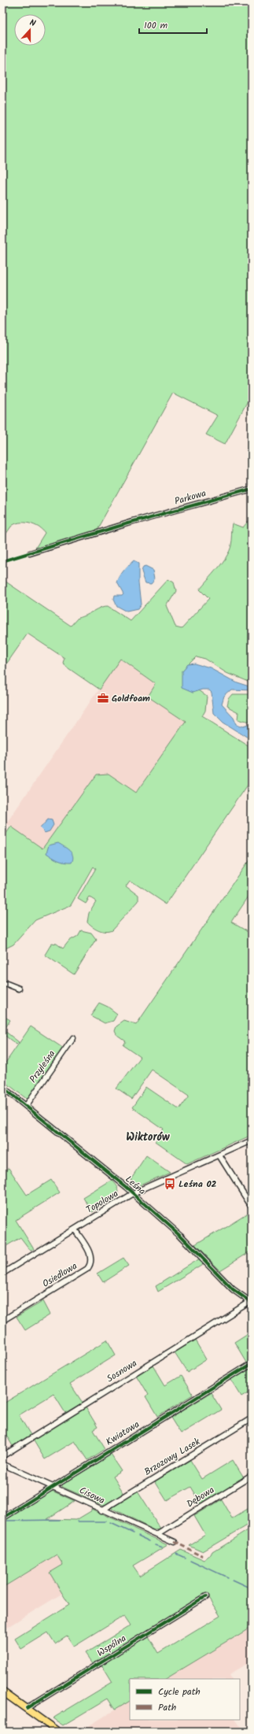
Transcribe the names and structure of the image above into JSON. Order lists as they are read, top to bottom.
{
  "streets": {
    "street": [
      "Parkowa",
      "Przyleśna",
      "Leśna",
      "Topolowa",
      "Osiedlowa",
      "Sosnowa",
      "Kwiatowa",
      "Brzozowy Lasek",
      "Cisowa",
      "Dębowa",
      "Wspólna"
    ]
  },
  "crossings": [
    ["Przyleśna", "Leśna"],
    ["Leśna", "Topolowa"],
    ["Leśna", "Sosnowa"],
    ["Topolowa", "Osiedlowa"],
    ["Kwiatowa", "Cisowa"],
    ["Brzozowy Lasek", "Cisowa"],
    ["Cisowa", "Dębowa"]
  ],
  "districts": ["Wiktorów"],
  "places": {
    "office": ["Goldfoam"],
    "bus stop": ["Leśna 02"]
  },
  "legend": ["Cycle path", "Path"],
  "scale_bar": "100 m",
  "north": "top"
}
